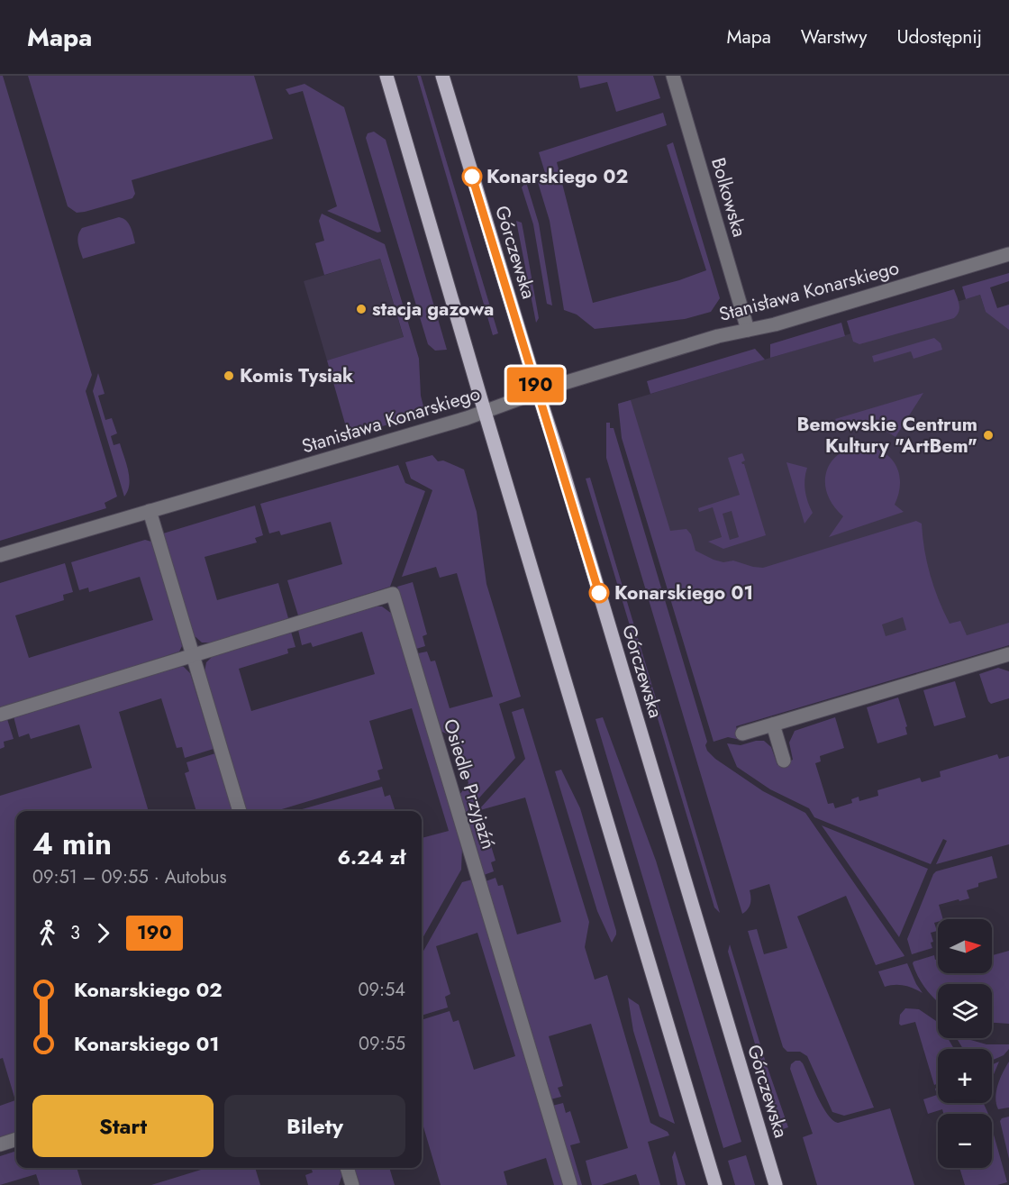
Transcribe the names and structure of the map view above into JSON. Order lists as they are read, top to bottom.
{
  "streets": {
    "main road": ["Górczewska"],
    "street": ["Bolkowska", "Stanisława Konarskiego", "Osiedle Przyjaźń"]
  },
  "crossings": [
    ["Bolkowska", "Stanisława Konarskiego"],
    ["Górczewska", "Stanisława Konarskiego"]
  ],
  "places": [
    "Konarskiego 02",
    "stacja gazowa",
    "Komis Tysiak",
    "Bemowskie Centrum Kultury \"ArtBem\"",
    "Konarskiego 01"
  ],
  "lines": ["bus line 190"],
  "north": "right",
  "page": {
    "header": "Mapa",
    "nav": ["Mapa", "Warstwy", "Udostępnij"],
    "on_map": "190",
    "heading": ["4 min", "09:51 – 09:55 · Autobus", "6.24 zł"],
    "legs": ["3", "190"],
    "map_buttons": ["+", "−"],
    "list": [
      {
        "name": "Konarskiego 02",
        "value": "09:54"
      },
      {
        "name": "Konarskiego 01",
        "value": "09:55"
      }
    ],
    "buttons": ["Start", "Bilety"]
  }
}
